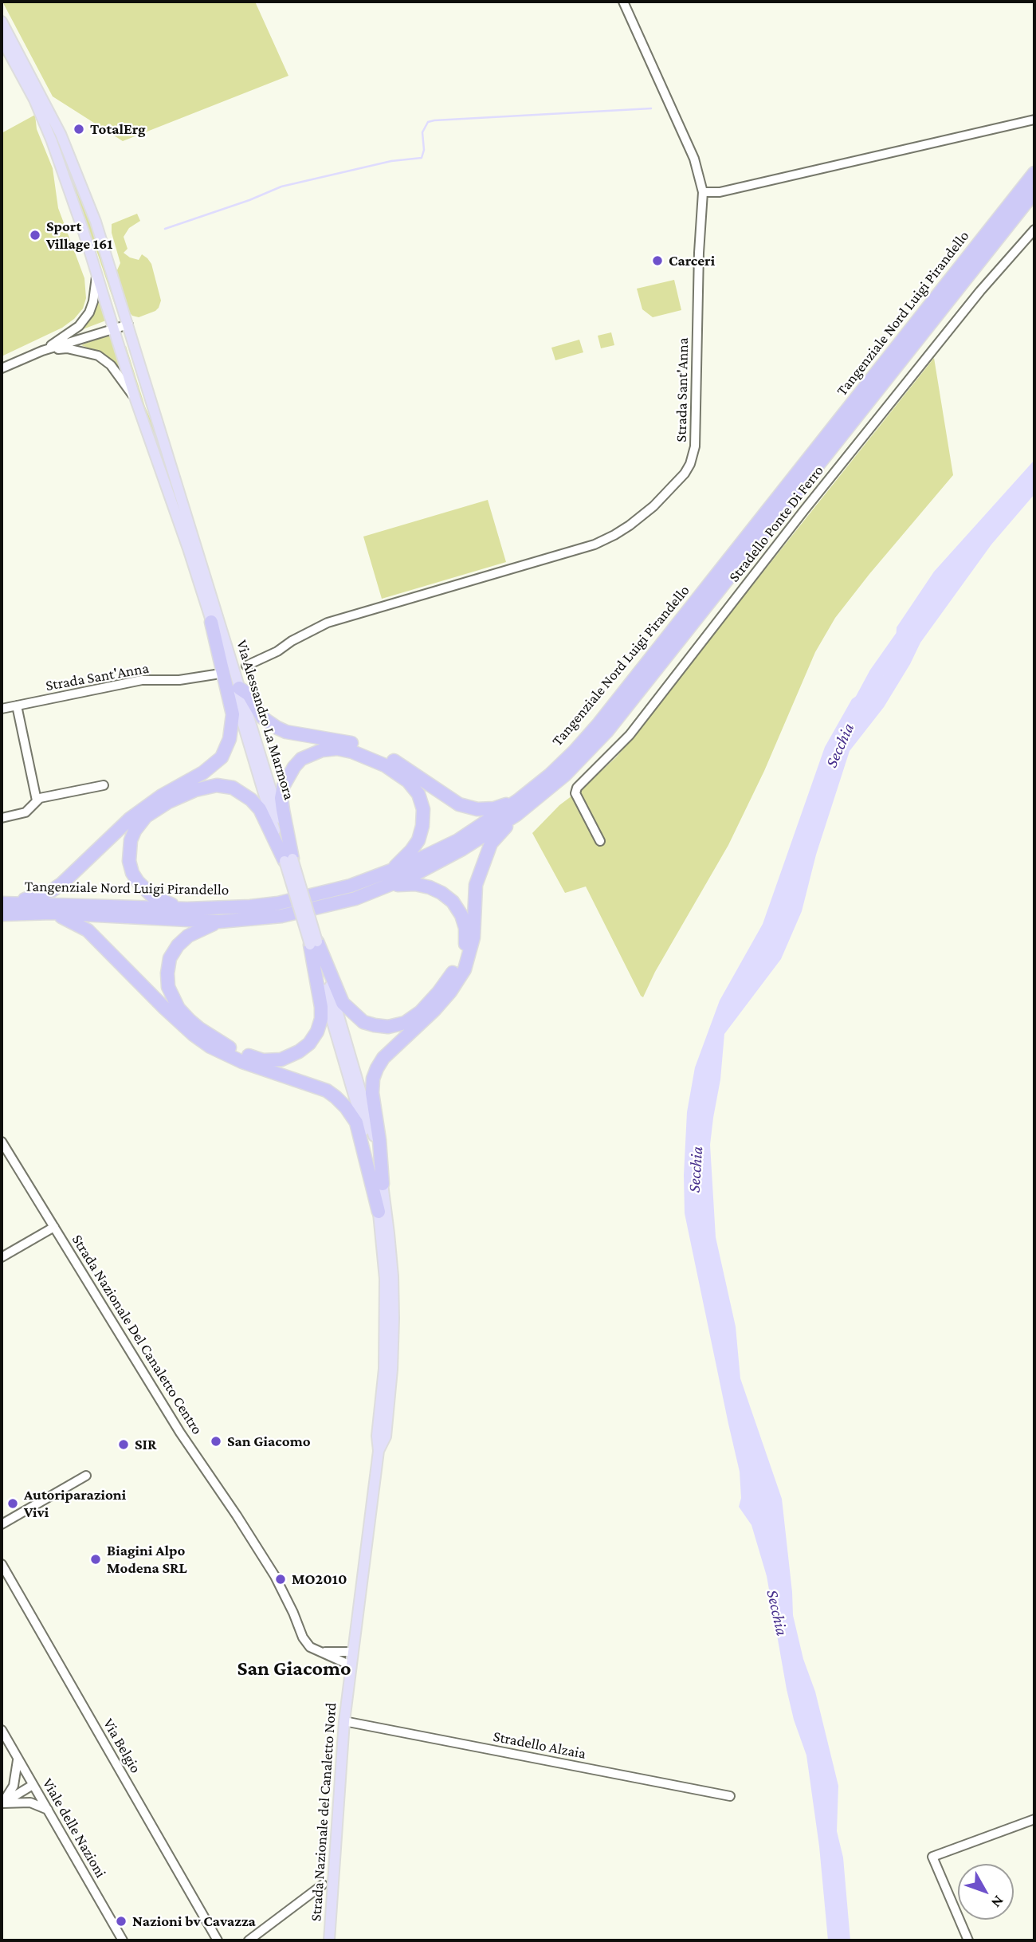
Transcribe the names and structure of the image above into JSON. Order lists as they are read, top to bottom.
{
  "streets": {
    "highway": ["Tangenziale Nord Luigi Pirandello"],
    "main road": ["Via Alessandro La Marmora", "Strada Nazionale del Canaletto Nord"],
    "street": [
      "Strada Sant'Anna",
      "Stradello Ponte Di Ferro",
      "Strada Nazionale Del Canaletto Centro",
      "Stradello Alzaia",
      "Via Belgio",
      "Viale delle Nazioni"
    ]
  },
  "crossings": [
    ["Via Alessandro La Marmora", "Strada Nazionale del Canaletto Nord"],
    ["Strada Nazionale Del Canaletto Centro", "Strada Nazionale del Canaletto Nord"],
    ["Stradello Alzaia", "Strada Nazionale del Canaletto Nord"]
  ],
  "districts": ["San Giacomo"],
  "water": ["Secchia"],
  "places": [
    "TotalErg",
    "Sport Village 161",
    "Carceri",
    "San Giacomo",
    "SIR",
    "Autoriparazioni Vivi",
    "Biagini Alpo Modena SRL",
    "MO2010",
    "Nazioni bv Cavazza"
  ],
  "north": "bottom right"
}
